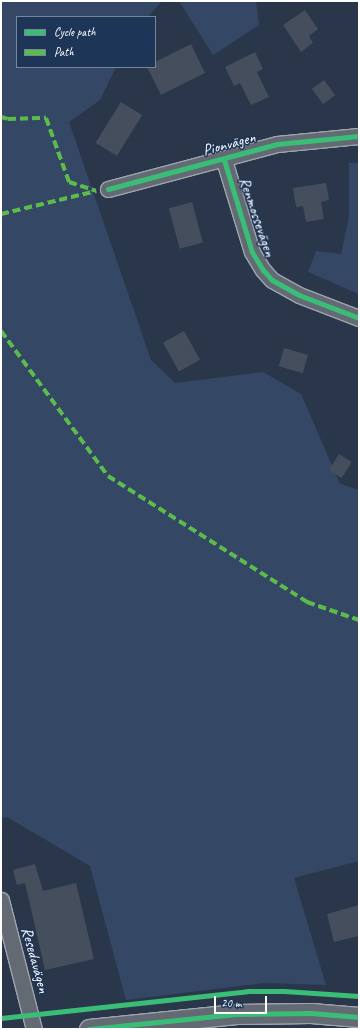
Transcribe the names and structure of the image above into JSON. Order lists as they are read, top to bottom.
{
  "streets": {
    "street": ["Pionvägen", "Renmossevägen", "Resedavägen"]
  },
  "crossings": [
    ["Pionvägen", "Renmossevägen"]
  ],
  "legend": ["Cycle path", "Path"],
  "scale_bar": "20 m"
}
